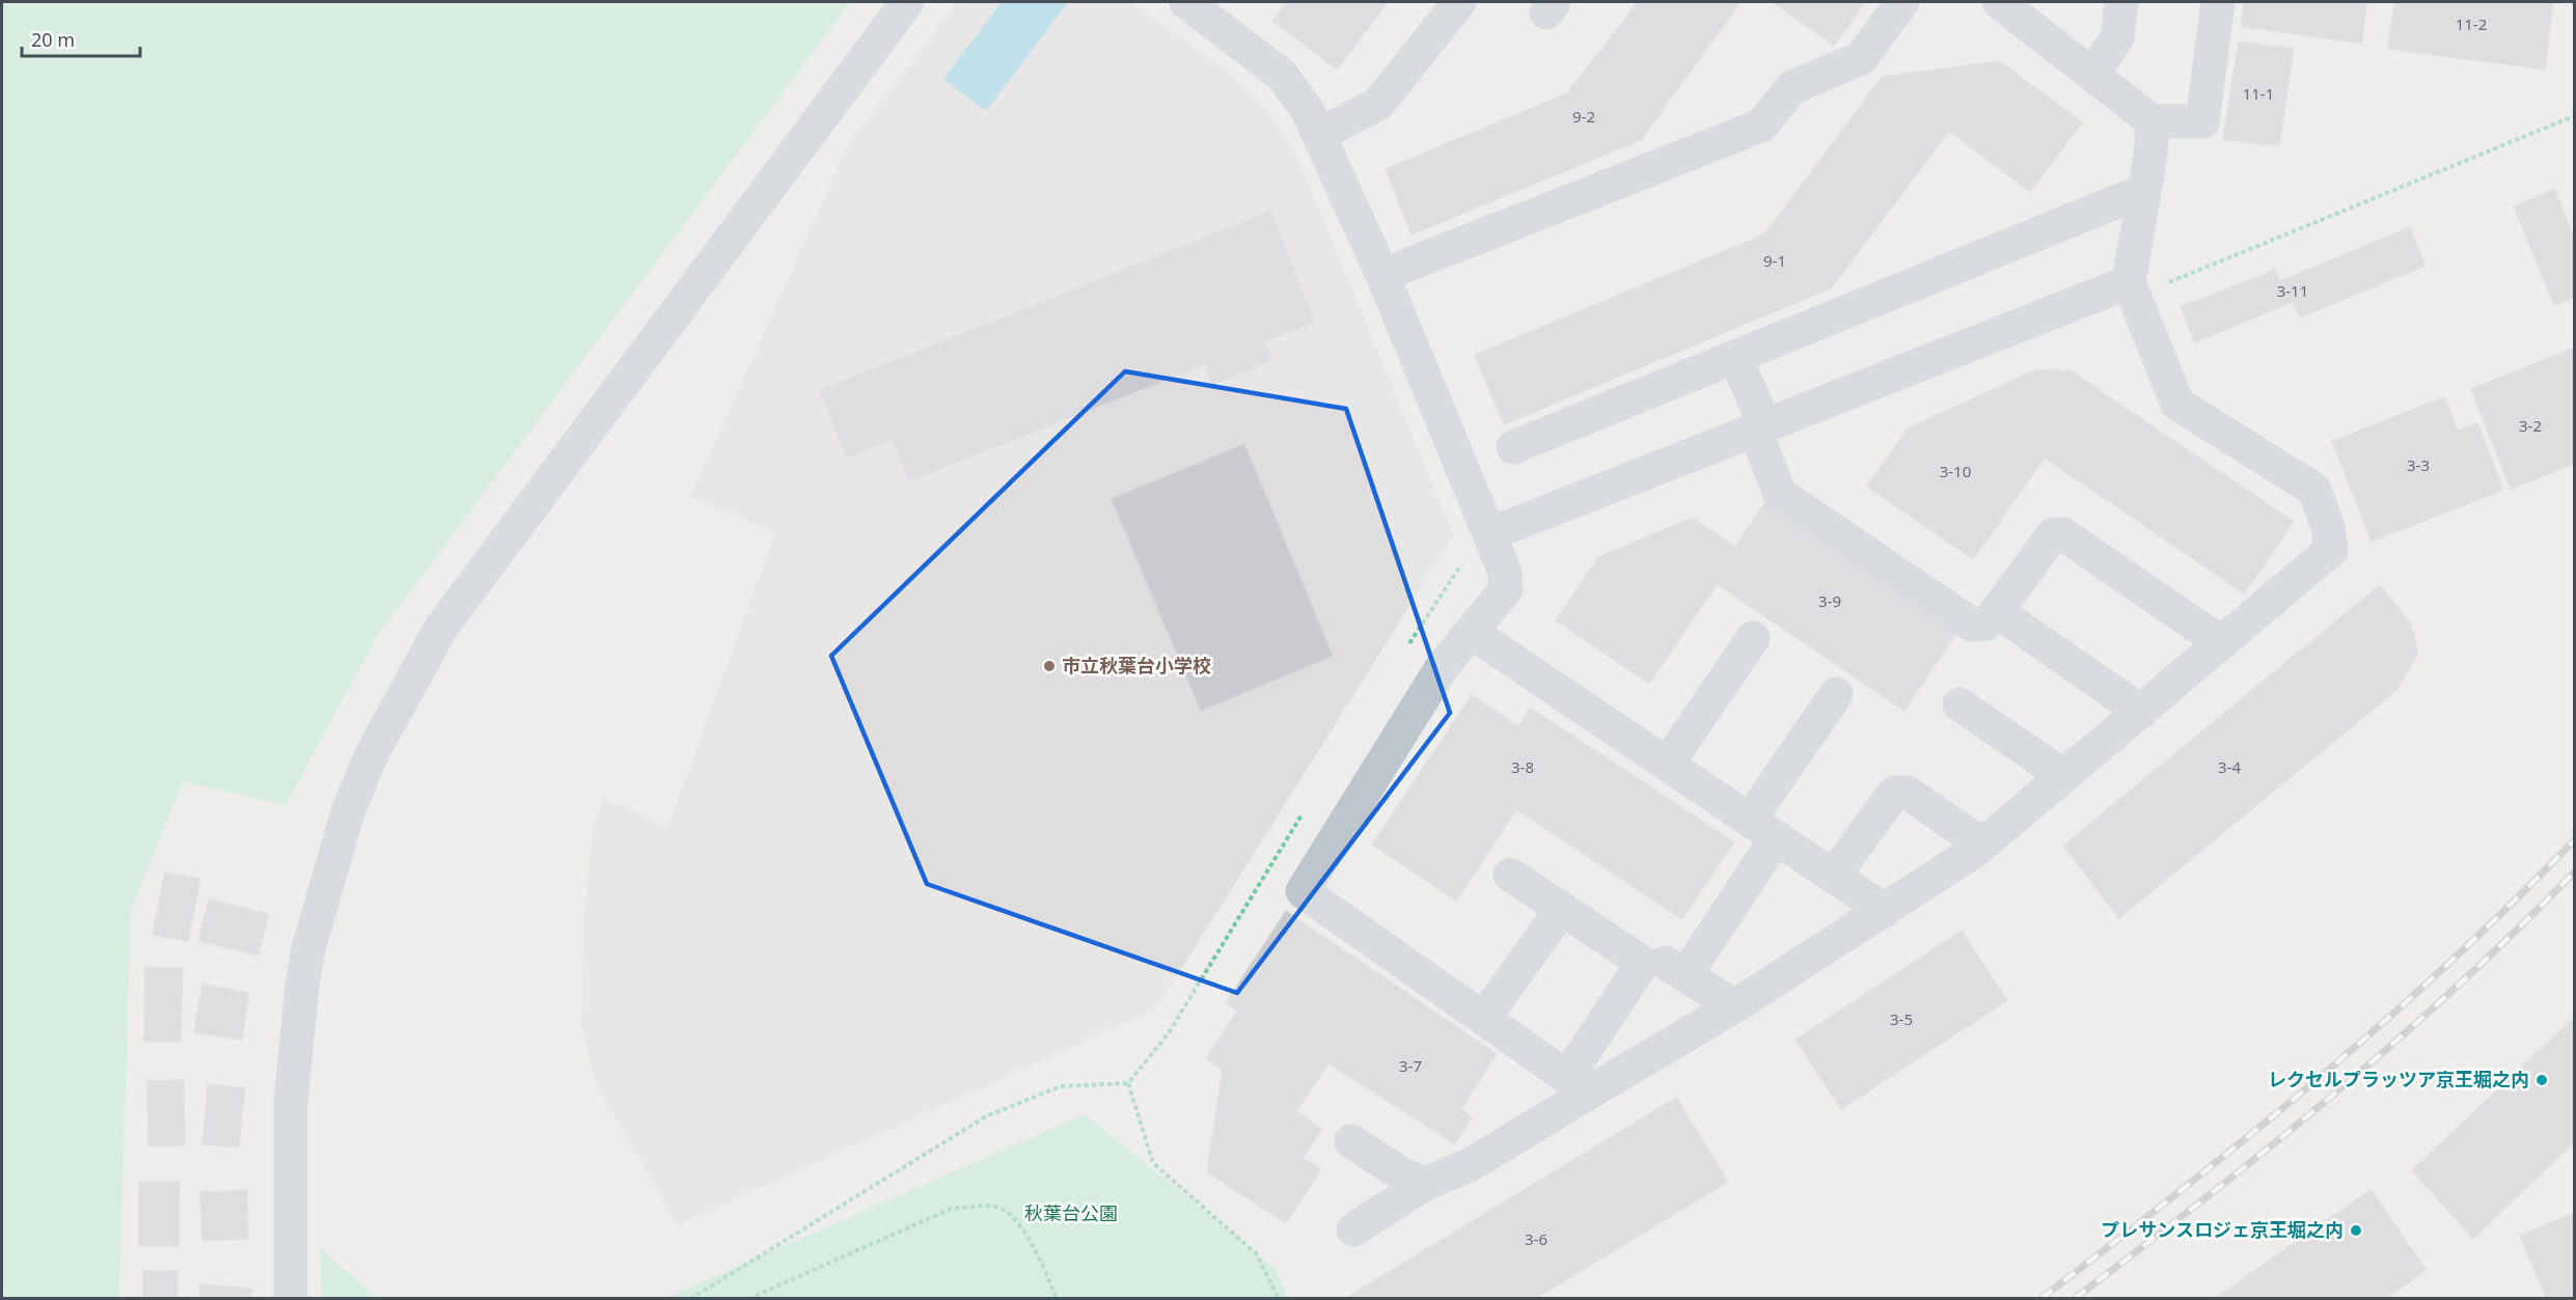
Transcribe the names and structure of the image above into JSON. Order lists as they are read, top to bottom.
{
  "parks": ["秋葉台公園"],
  "places": ["市立秋葉台小学校", "レクセルプラッツア京王堀之内", "プレサンスロジェ京王堀之内"],
  "house_numbers": [
    "11-2",
    "11-1",
    "9-2",
    "9-1",
    "3-11",
    "3-2",
    "3-3",
    "3-10",
    "3-9",
    "3-8",
    "3-4",
    "3-5",
    "3-7",
    "3-6"
  ],
  "scale_bar": "20 m"
}
